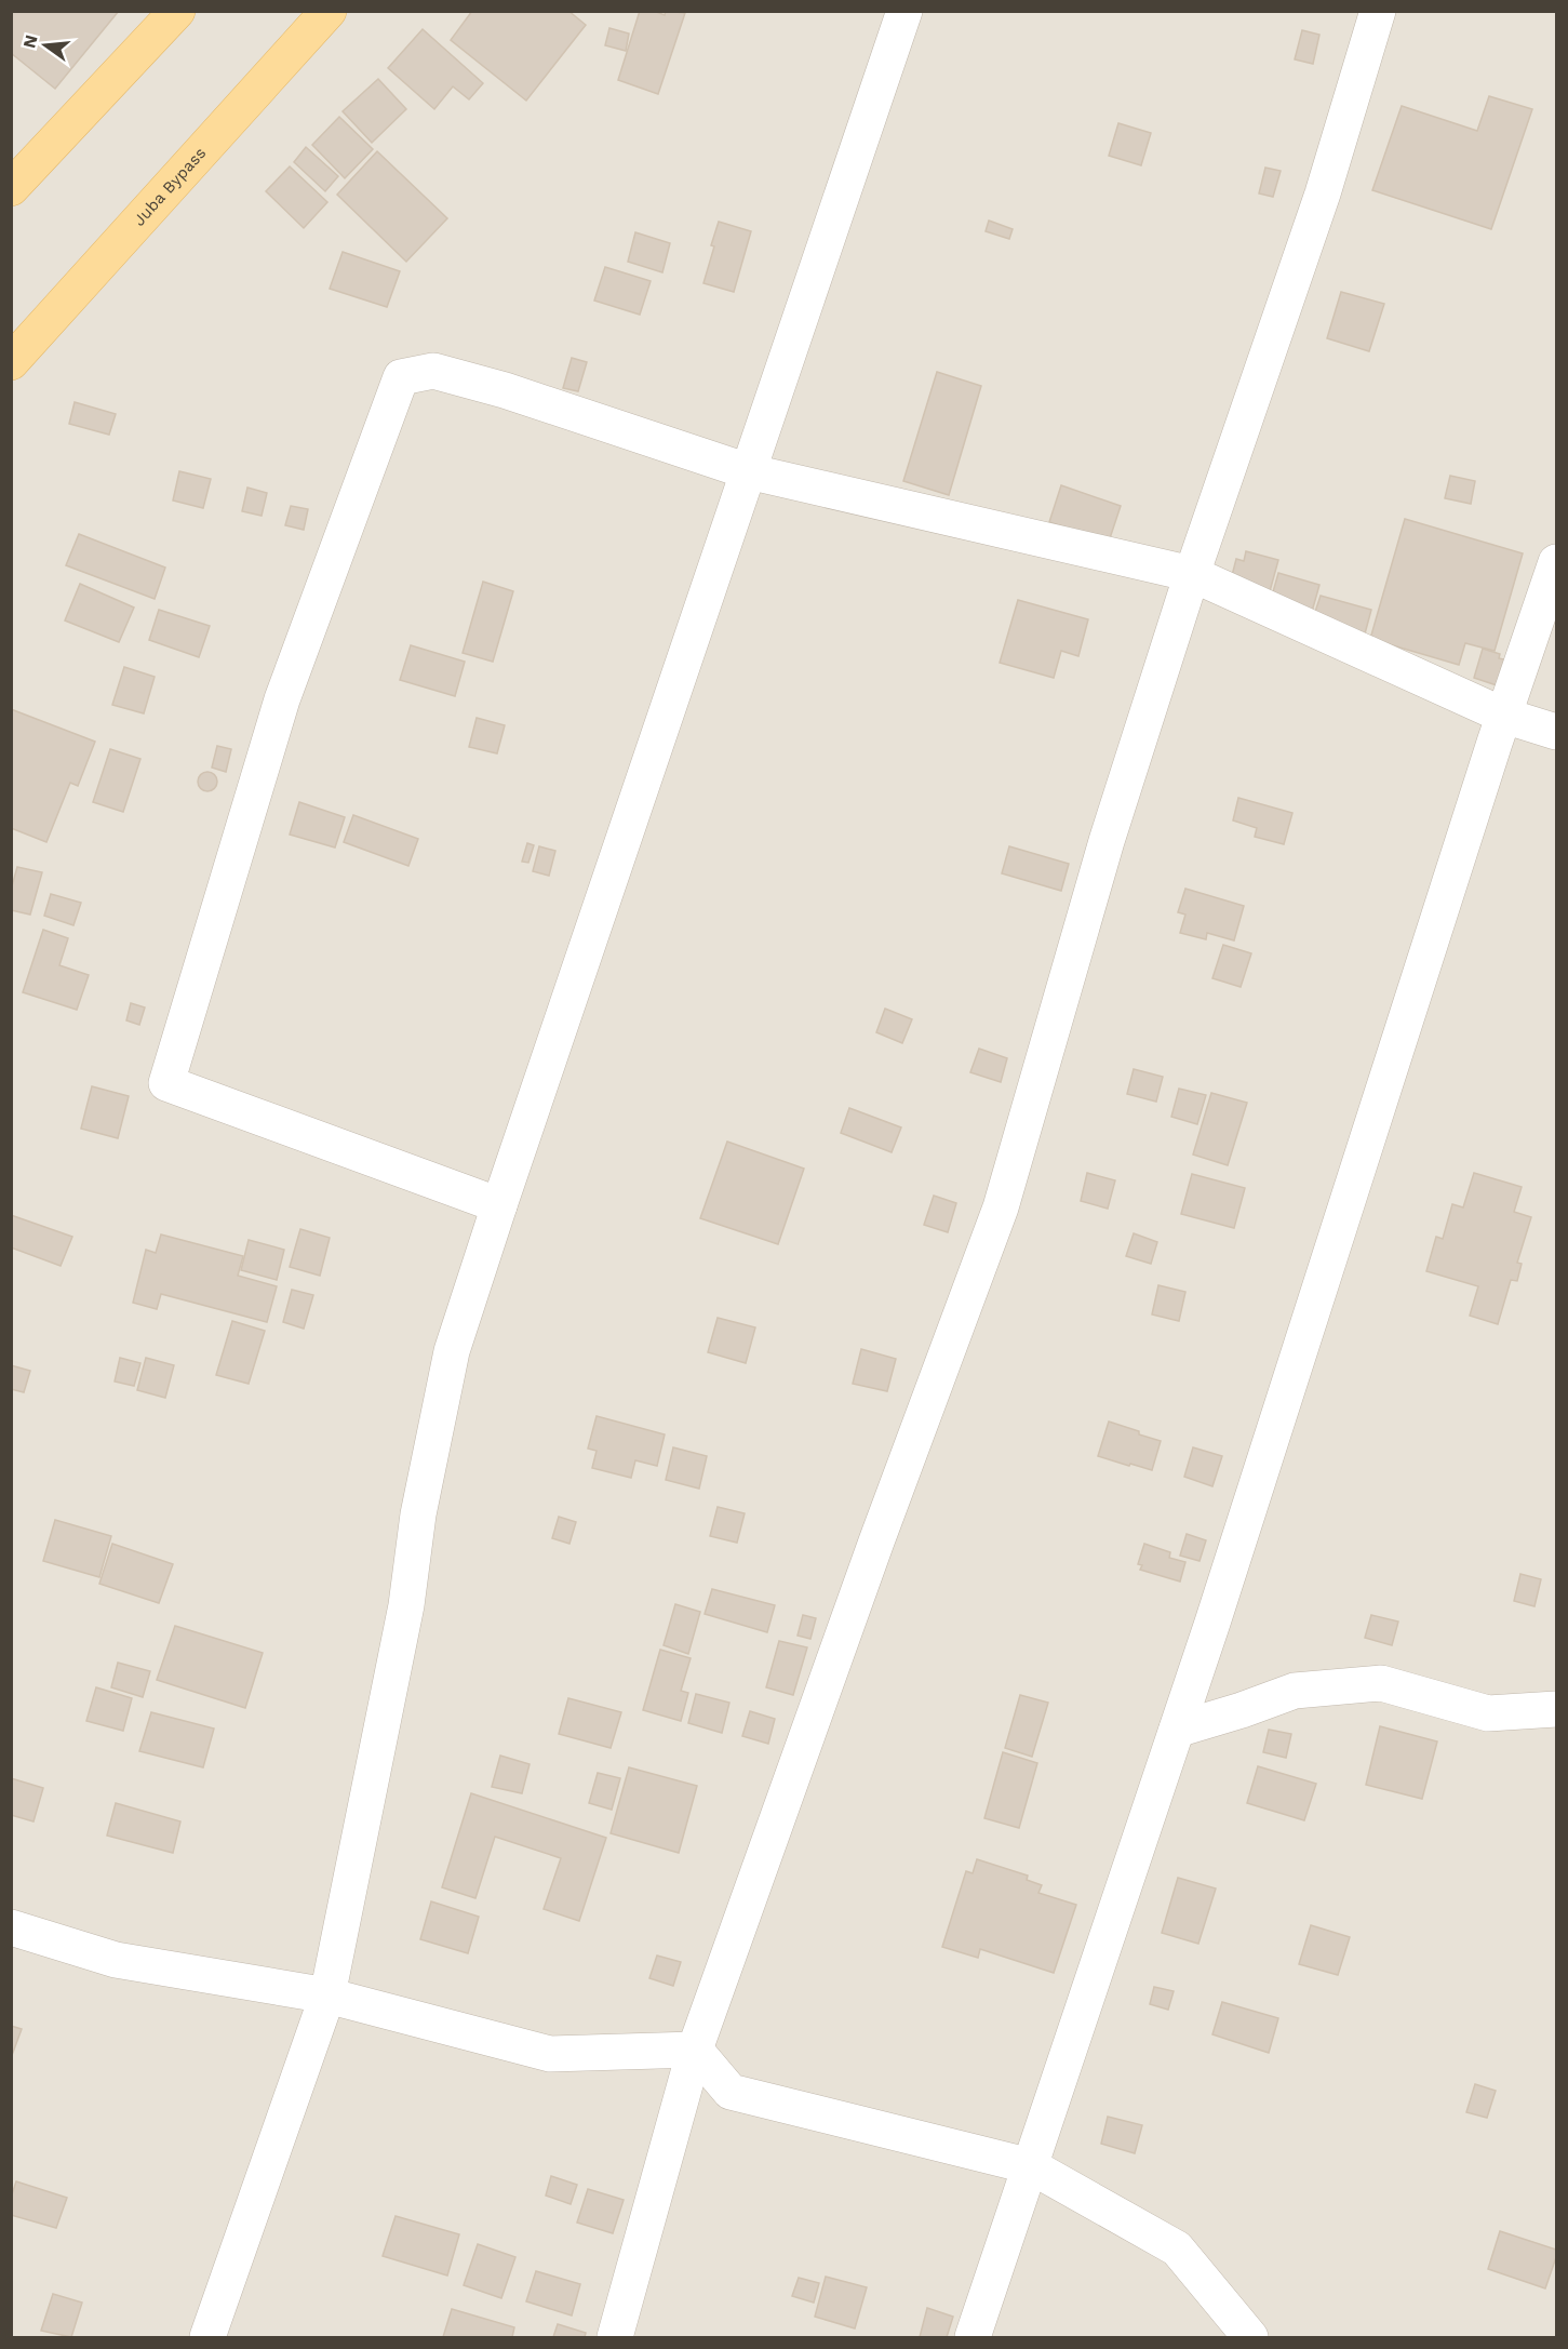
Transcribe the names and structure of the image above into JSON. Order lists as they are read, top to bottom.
{
  "streets": {
    "main road": ["Juba Bypass"]
  },
  "north": "left"
}
